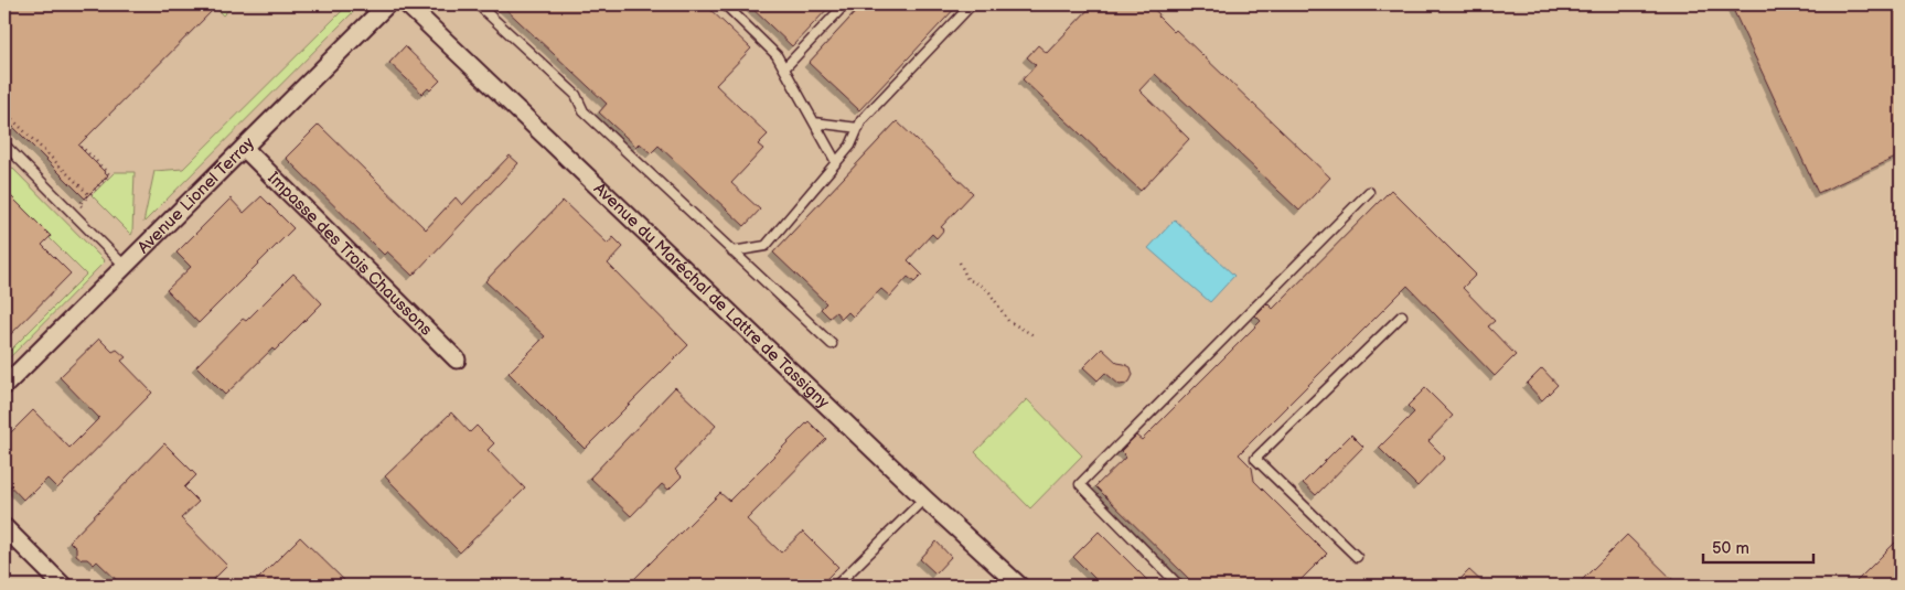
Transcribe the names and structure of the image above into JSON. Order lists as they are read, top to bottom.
{
  "streets": {
    "street": ["Avenue Lionel Terray", "Impasse des Trois Chaussons", "Avenue du Maréchal de Lattre de Tassigny"]
  },
  "crossings": [
    ["Avenue Lionel Terray", "Impasse des Trois Chaussons"]
  ],
  "scale_bar": "50 m"
}
